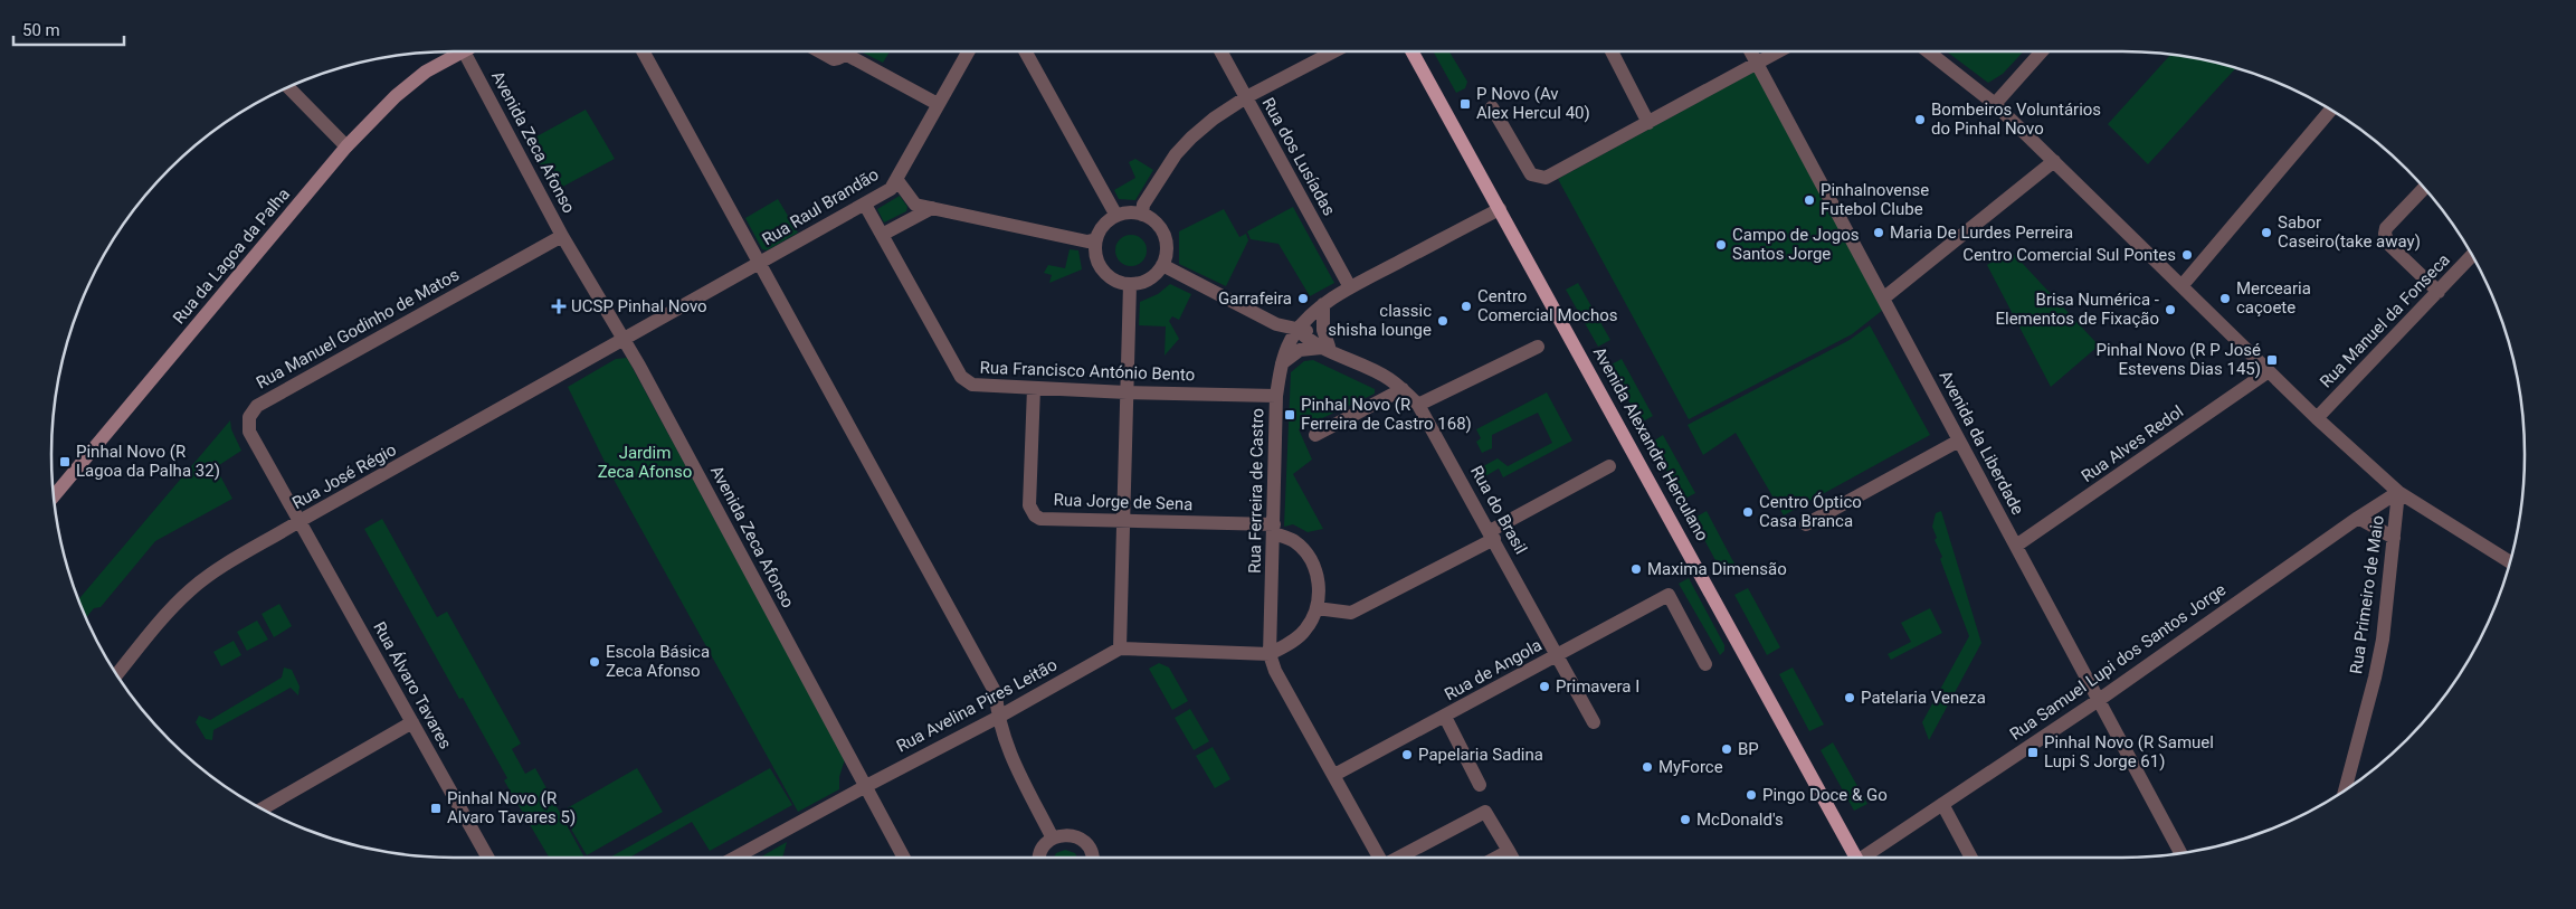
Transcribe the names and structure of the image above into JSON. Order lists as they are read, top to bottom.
{
  "streets": {
    "main road": ["Avenida Alexandre Herculano"],
    "street": [
      "Avenida Zeca Afonso",
      "Rua dos Lusíadas",
      "Rua Raul Brandão",
      "Rua da Lagoa da Palha",
      "Rua Manuel da Fonseca",
      "Rua Manuel Godinho de Matos",
      "Rua Francisco António Bento",
      "Avenida da Liberdade",
      "Rua Alves Redol",
      "Rua José Régio",
      "Rua Ferreira de Castro",
      "Rua Jorge de Sena",
      "Rua do Brasil",
      "Rua Primeiro de Maio",
      "Rua Samuel Lupi dos Santos Jorge",
      "Rua de Angola",
      "Rua Álvaro Tavares",
      "Rua Avelina Pires Leitão"
    ]
  },
  "crossings": [
    ["Avenida Zeca Afonso", "Rua Raul Brandão"],
    ["Avenida Zeca Afonso", "Rua da Lagoa da Palha"],
    ["Avenida Zeca Afonso", "Rua Manuel Godinho de Matos"],
    ["Avenida Zeca Afonso", "Rua José Régio"],
    ["Avenida Zeca Afonso", "Rua Avelina Pires Leitão"],
    ["Rua dos Lusíadas", "Rua Ferreira de Castro"],
    ["Rua Raul Brandão", "Rua Francisco António Bento"],
    ["Rua Raul Brandão", "Rua José Régio"],
    ["Rua Manuel Godinho de Matos", "Rua José Régio"],
    ["Rua Manuel Godinho de Matos", "Rua Álvaro Tavares"],
    ["Rua Francisco António Bento", "Rua Ferreira de Castro"],
    ["Rua Francisco António Bento", "Rua Jorge de Sena"],
    ["Avenida da Liberdade", "Rua Alves Redol"],
    ["Avenida da Liberdade", "Rua Samuel Lupi dos Santos Jorge"],
    ["Avenida Alexandre Herculano", "Rua Ferreira de Castro"],
    ["Rua José Régio", "Rua Álvaro Tavares"],
    ["Rua Ferreira de Castro", "Rua Jorge de Sena"],
    ["Rua Ferreira de Castro", "Rua do Brasil"],
    ["Rua Ferreira de Castro", "Rua de Angola"],
    ["Rua do Brasil", "Rua de Angola"],
    ["Rua Primeiro de Maio", "Rua Samuel Lupi dos Santos Jorge"]
  ],
  "parks": ["Jardim Zeca Afonso"],
  "places": {
    "transit": [
      "P Novo (Av Alex Hercul 40)",
      "Pinhal Novo (R P José Estevens Dias 145)",
      "Pinhal Novo (R Ferreira de Castro 168)",
      "Pinhal Novo (R Lagoa da Palha 32)",
      "Pinhal Novo (R Samuel Lupi S Jorge 61)",
      "Pinhal Novo (R Alvaro Tavares 5)"
    ],
    "other": [
      "Bombeiros Voluntários do Pinhal Novo",
      "Pinhalnovense Futebol Clube",
      "Maria De Lurdes Perreira",
      "Sabor Caseiro(take away)",
      "Campo de Jogos Santos Jorge",
      "Centro Comercial Sul Pontes",
      "Garrafeira",
      "Mercearia caçoete",
      "Centro Comercial Mochos",
      "Brisa Numérica - Elementos de Fixação",
      "classic shisha lounge",
      "Centro Óptico Casa Branca",
      "Maxima Dimensão",
      "Escola Básica Zeca Afonso",
      "Primavera I",
      "Patelaria Veneza",
      "BP",
      "Papelaria Sadina",
      "MyForce",
      "Pingo Doce & Go",
      "McDonald's"
    ],
    "health": ["UCSP Pinhal Novo"]
  },
  "scale_bar": "50 m"
}
